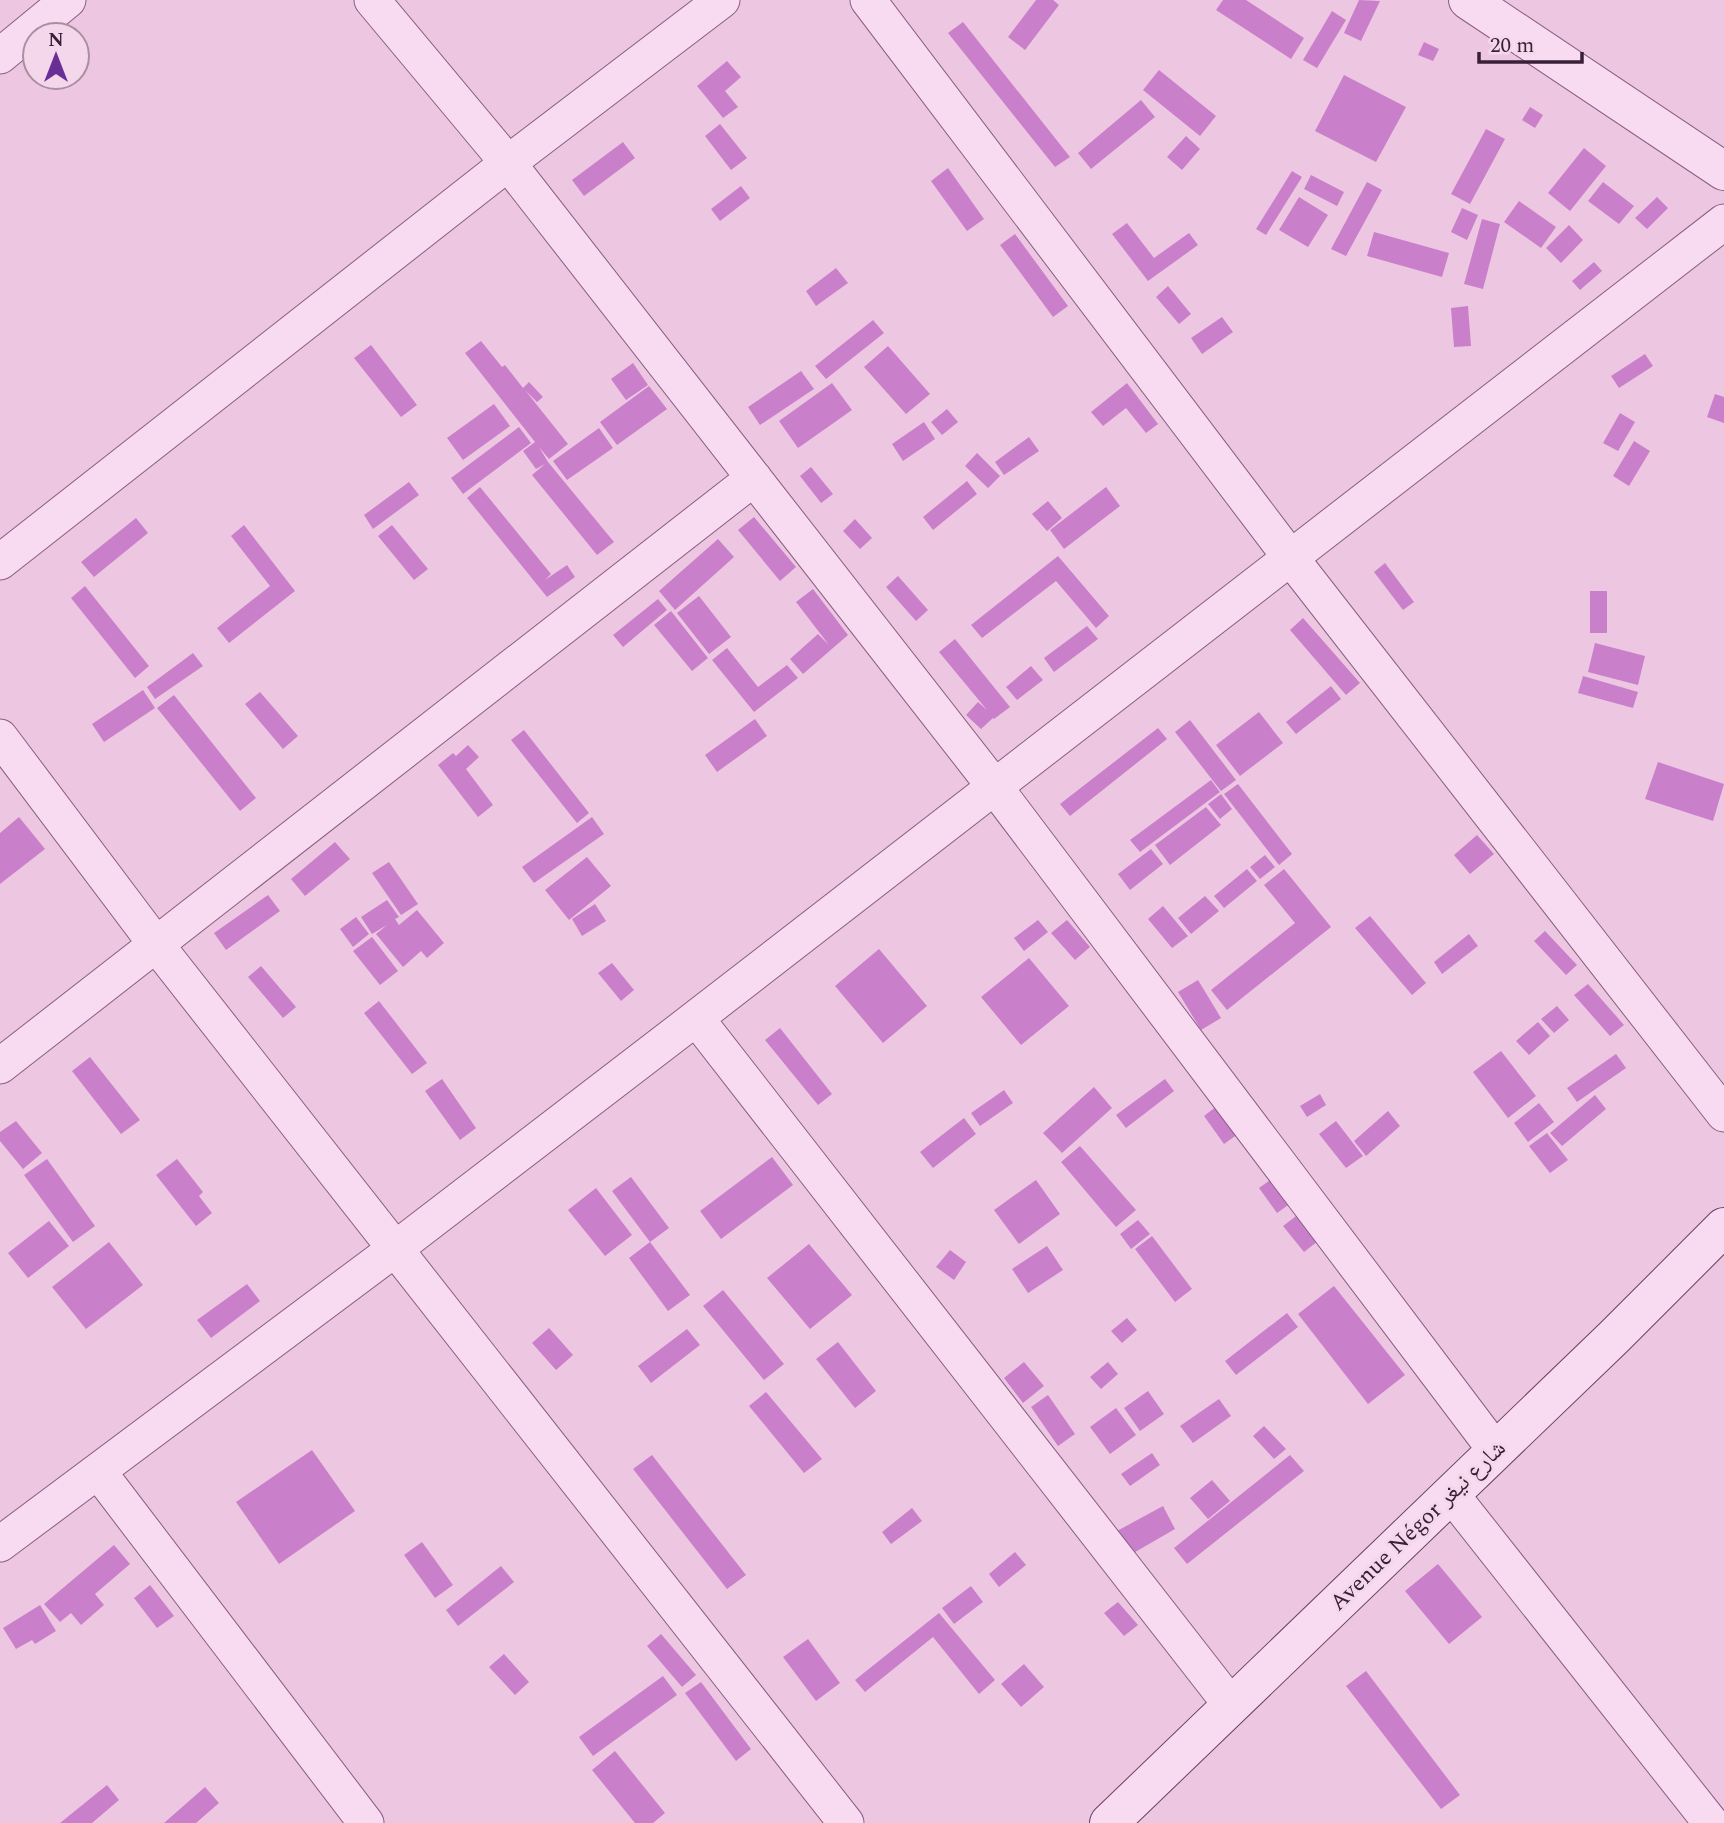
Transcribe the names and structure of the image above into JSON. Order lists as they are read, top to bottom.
{
  "streets": {
    "main road": ["Avenue Négor شارع نيغر"]
  },
  "scale_bar": "20 m",
  "north": "top"
}
